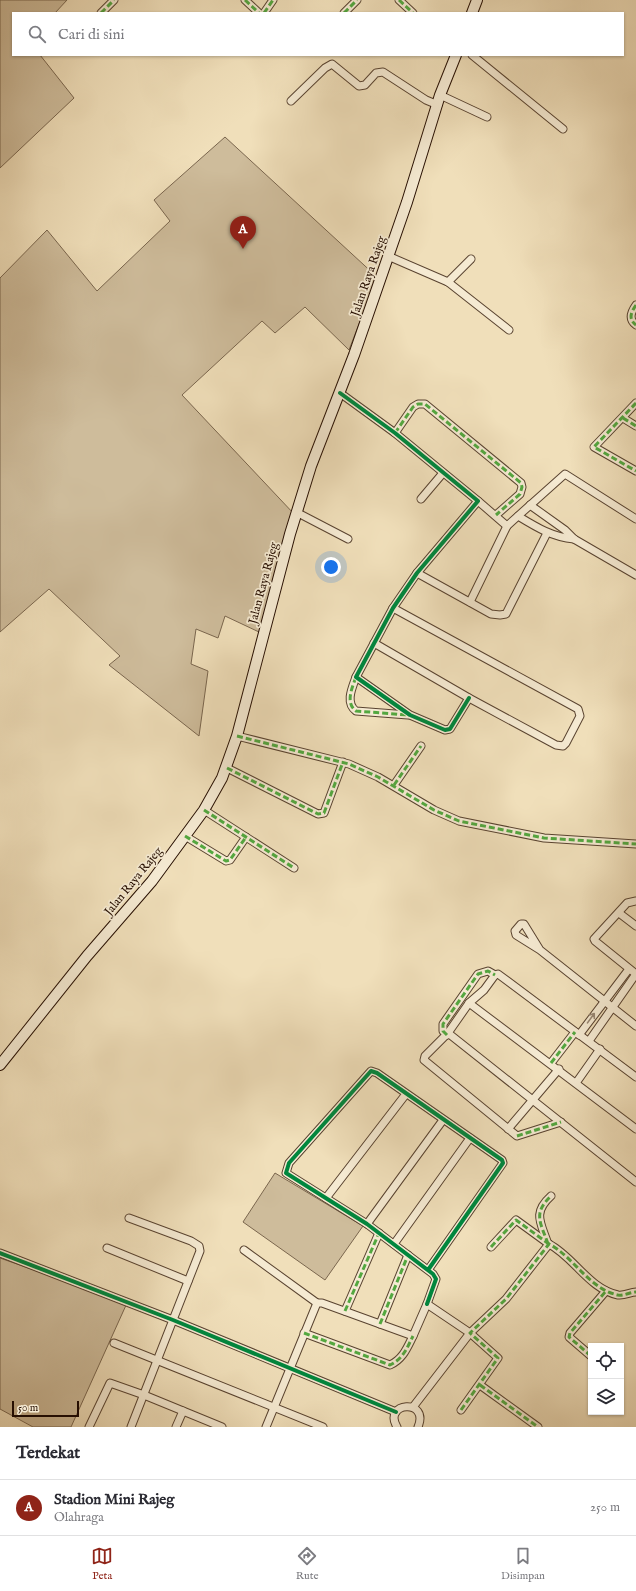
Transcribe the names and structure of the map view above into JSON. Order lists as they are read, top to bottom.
{
  "streets": {
    "main road": ["Jalan Raya Rajeg"]
  },
  "scale_bar": "50 m",
  "page": {
    "search": "Cari di sini",
    "pins": "A",
    "scale": "50 m",
    "heading": "Terdekat",
    "list": [
      {
        "mark": "A",
        "name": "Stadion Mini Rajeg",
        "note": "Olahraga",
        "value": "250 m"
      }
    ],
    "nav": ["Peta", "Rute", "Disimpan"]
  }
}
